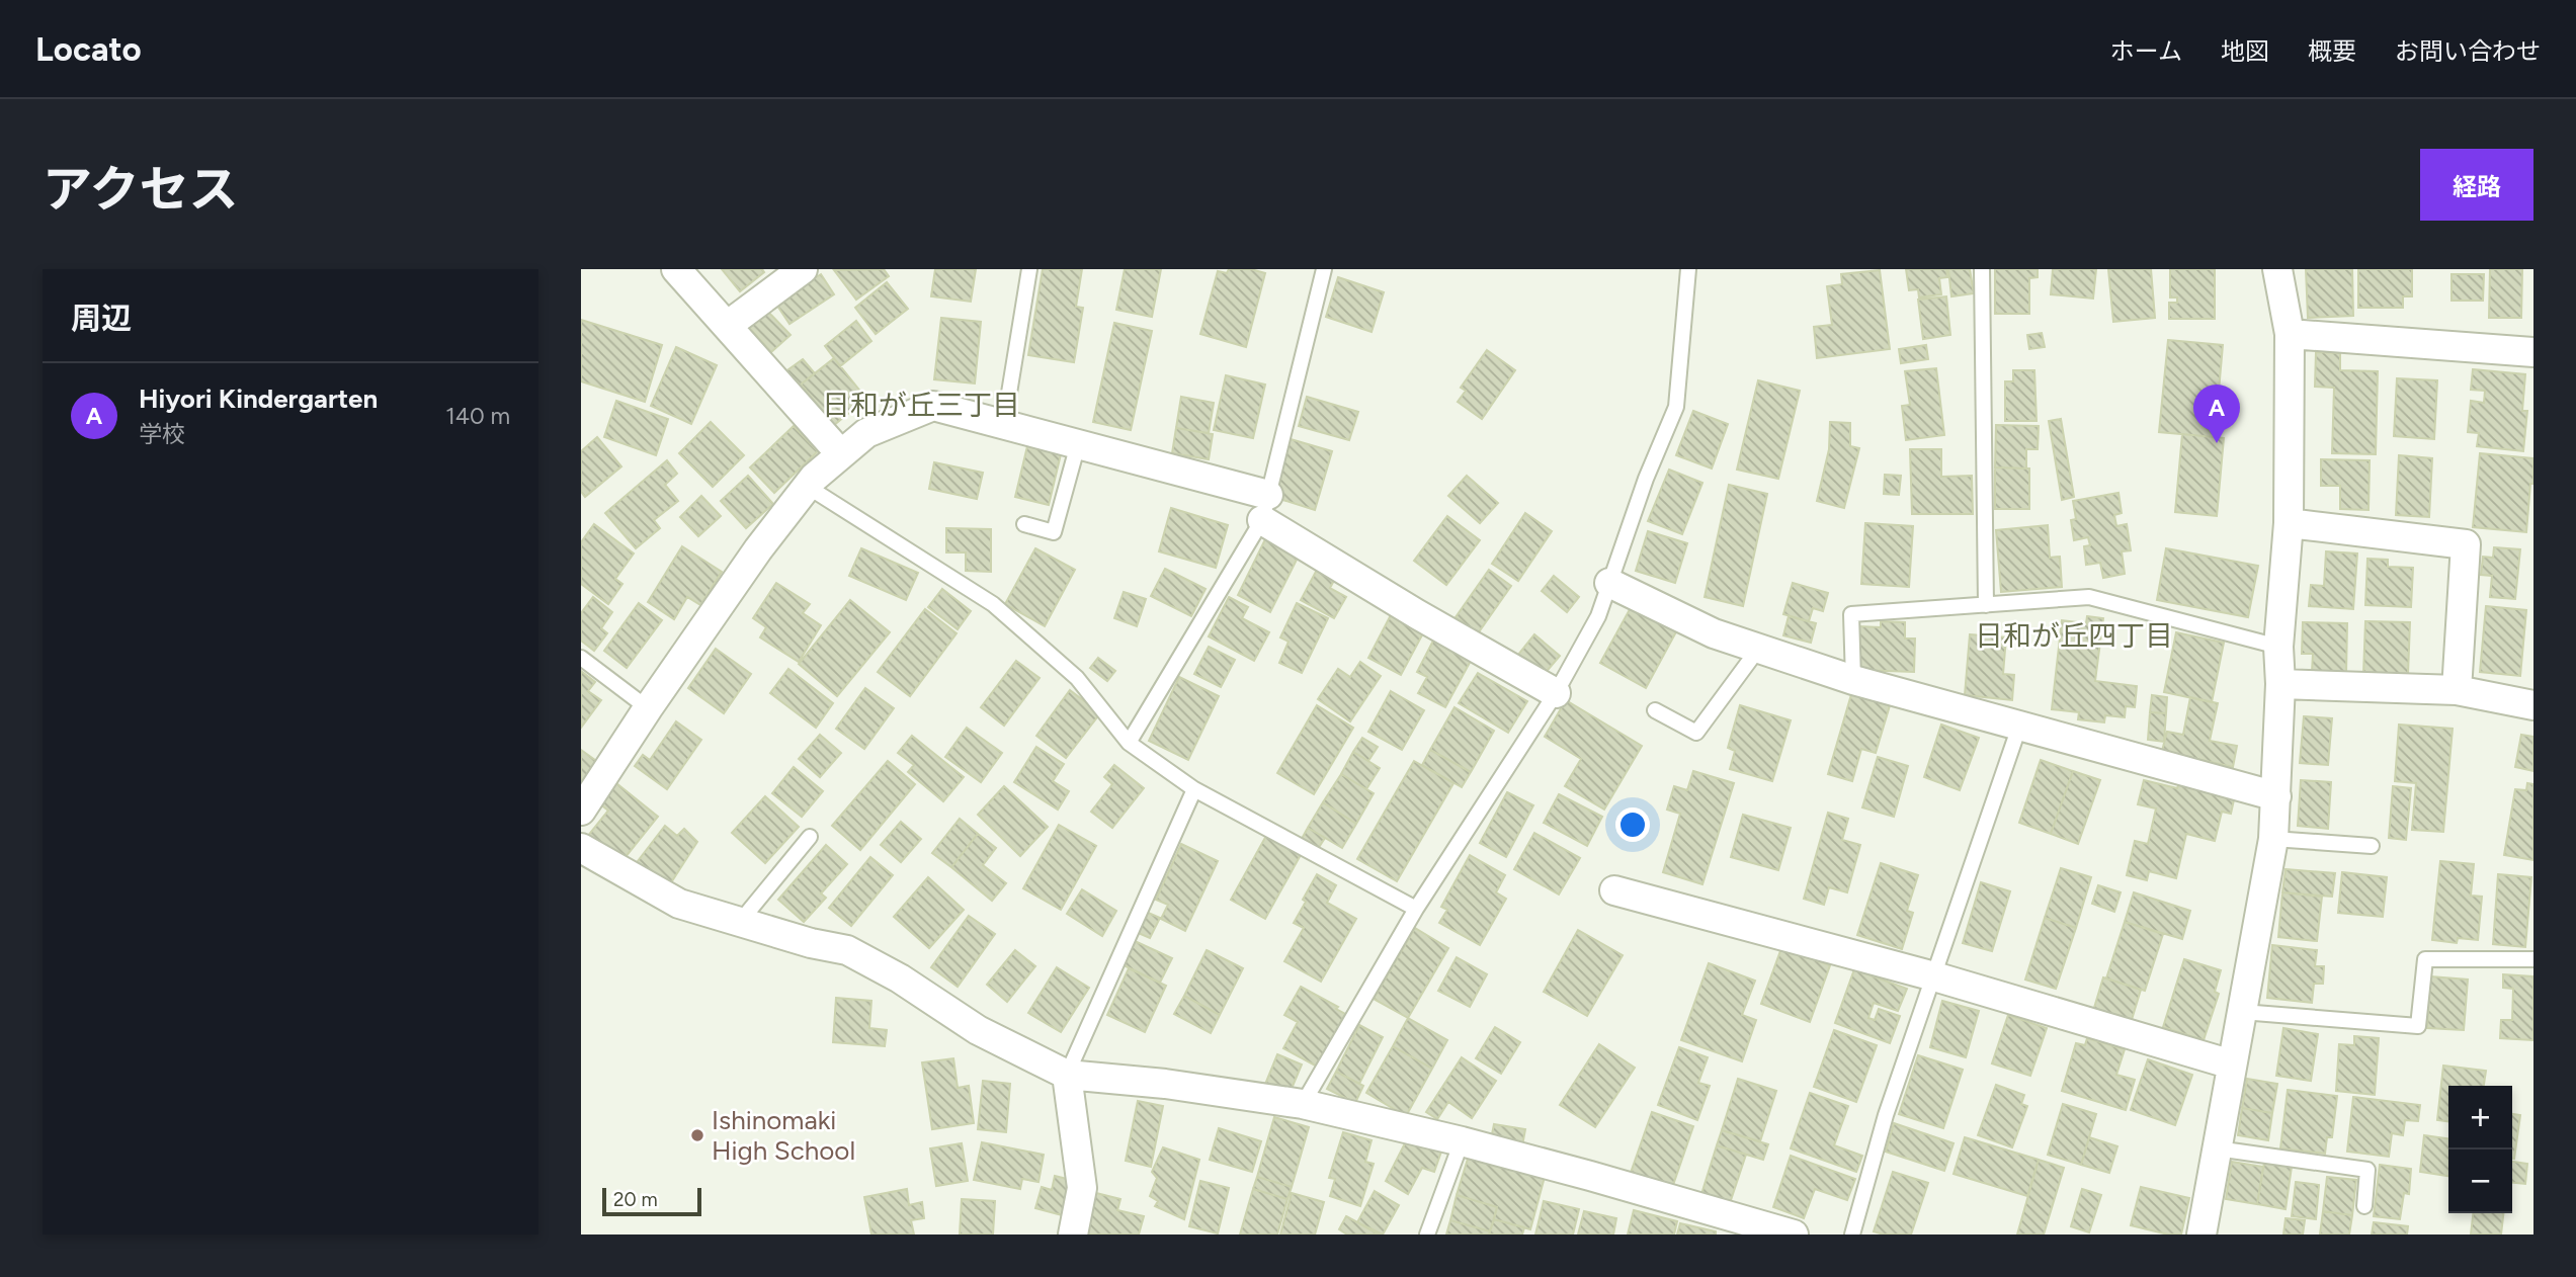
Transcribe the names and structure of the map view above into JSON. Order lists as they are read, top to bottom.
{
  "districts": ["日和が丘三丁目", "日和が丘四丁目"],
  "places": ["Ishinomaki High School"],
  "scale_bar": "20 m",
  "page": {
    "header": "Locato",
    "nav": [
      "ホーム",
      "地図",
      "概要",
      "お問い合わせ"
    ],
    "title": "アクセス",
    "buttons": "経路",
    "heading": "周辺",
    "list": [
      {
        "mark": "A",
        "name": "Hiyori Kindergarten",
        "note": "学校",
        "value": "140 m"
      }
    ],
    "pins": "A",
    "map_buttons": ["+", "−"],
    "scale": "20 m"
  }
}
